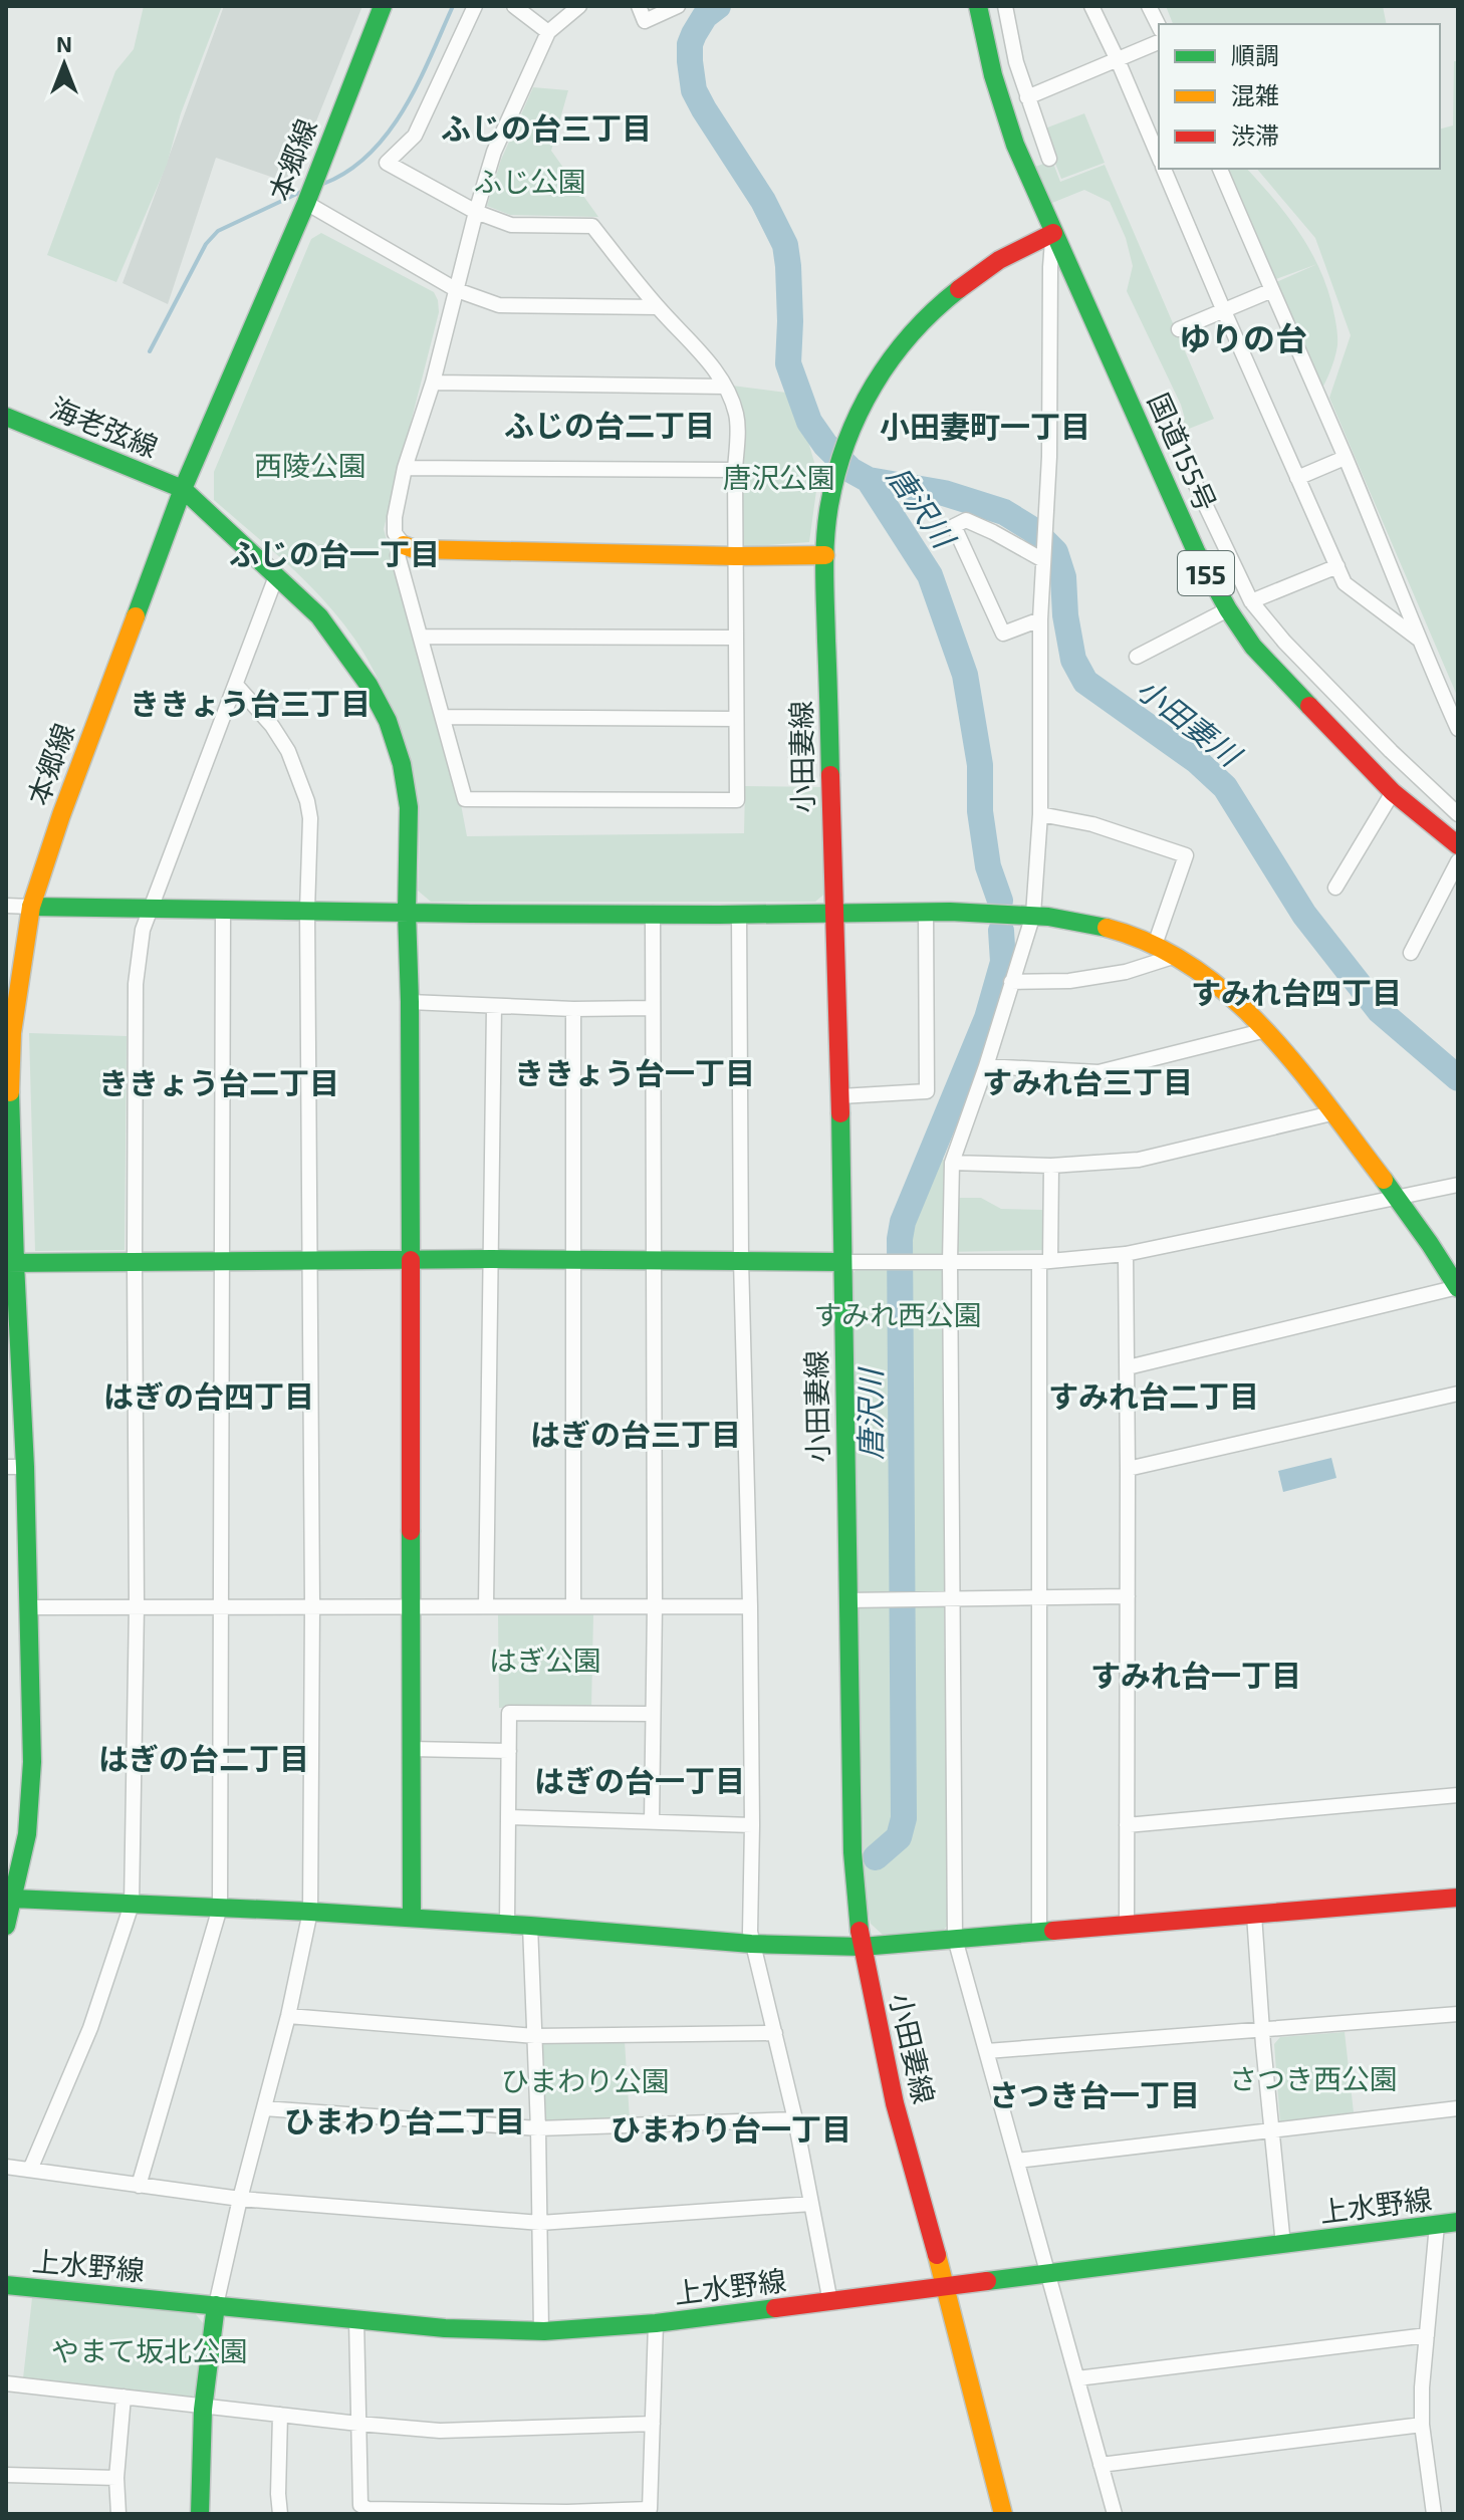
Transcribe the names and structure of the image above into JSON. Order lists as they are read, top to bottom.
{
  "streets": {
    "main road": [
      "本郷線",
      "海老弦線",
      "国道155号",
      "155",
      "小田妻線",
      "上水野線"
    ]
  },
  "crossings": [
    ["本郷線", "海老弦線"],
    ["国道155号", "小田妻線"],
    ["小田妻線", "上水野線"]
  ],
  "districts": [
    "ふじの台三丁目",
    "ゆりの台",
    "ふじの台二丁目",
    "小田妻町一丁目",
    "ふじの台一丁目",
    "ききょう台三丁目",
    "すみれ台四丁目",
    "ききょう台一丁目",
    "すみれ台三丁目",
    "ききょう台二丁目",
    "はぎの台四丁目",
    "すみれ台二丁目",
    "はぎの台三丁目",
    "すみれ台一丁目",
    "はぎの台二丁目",
    "はぎの台一丁目",
    "さつき台一丁目",
    "ひまわり台二丁目",
    "ひまわり台一丁目"
  ],
  "water": ["唐沢川", "小田妻川"],
  "parks": [
    "ふじ公園",
    "西陵公園",
    "唐沢公園",
    "すみれ西公園",
    "はぎ公園",
    "さつき西公園",
    "ひまわり公園",
    "やまて坂北公園"
  ],
  "legend": ["順調", "混雑", "渋滞"],
  "north": "top"
}
